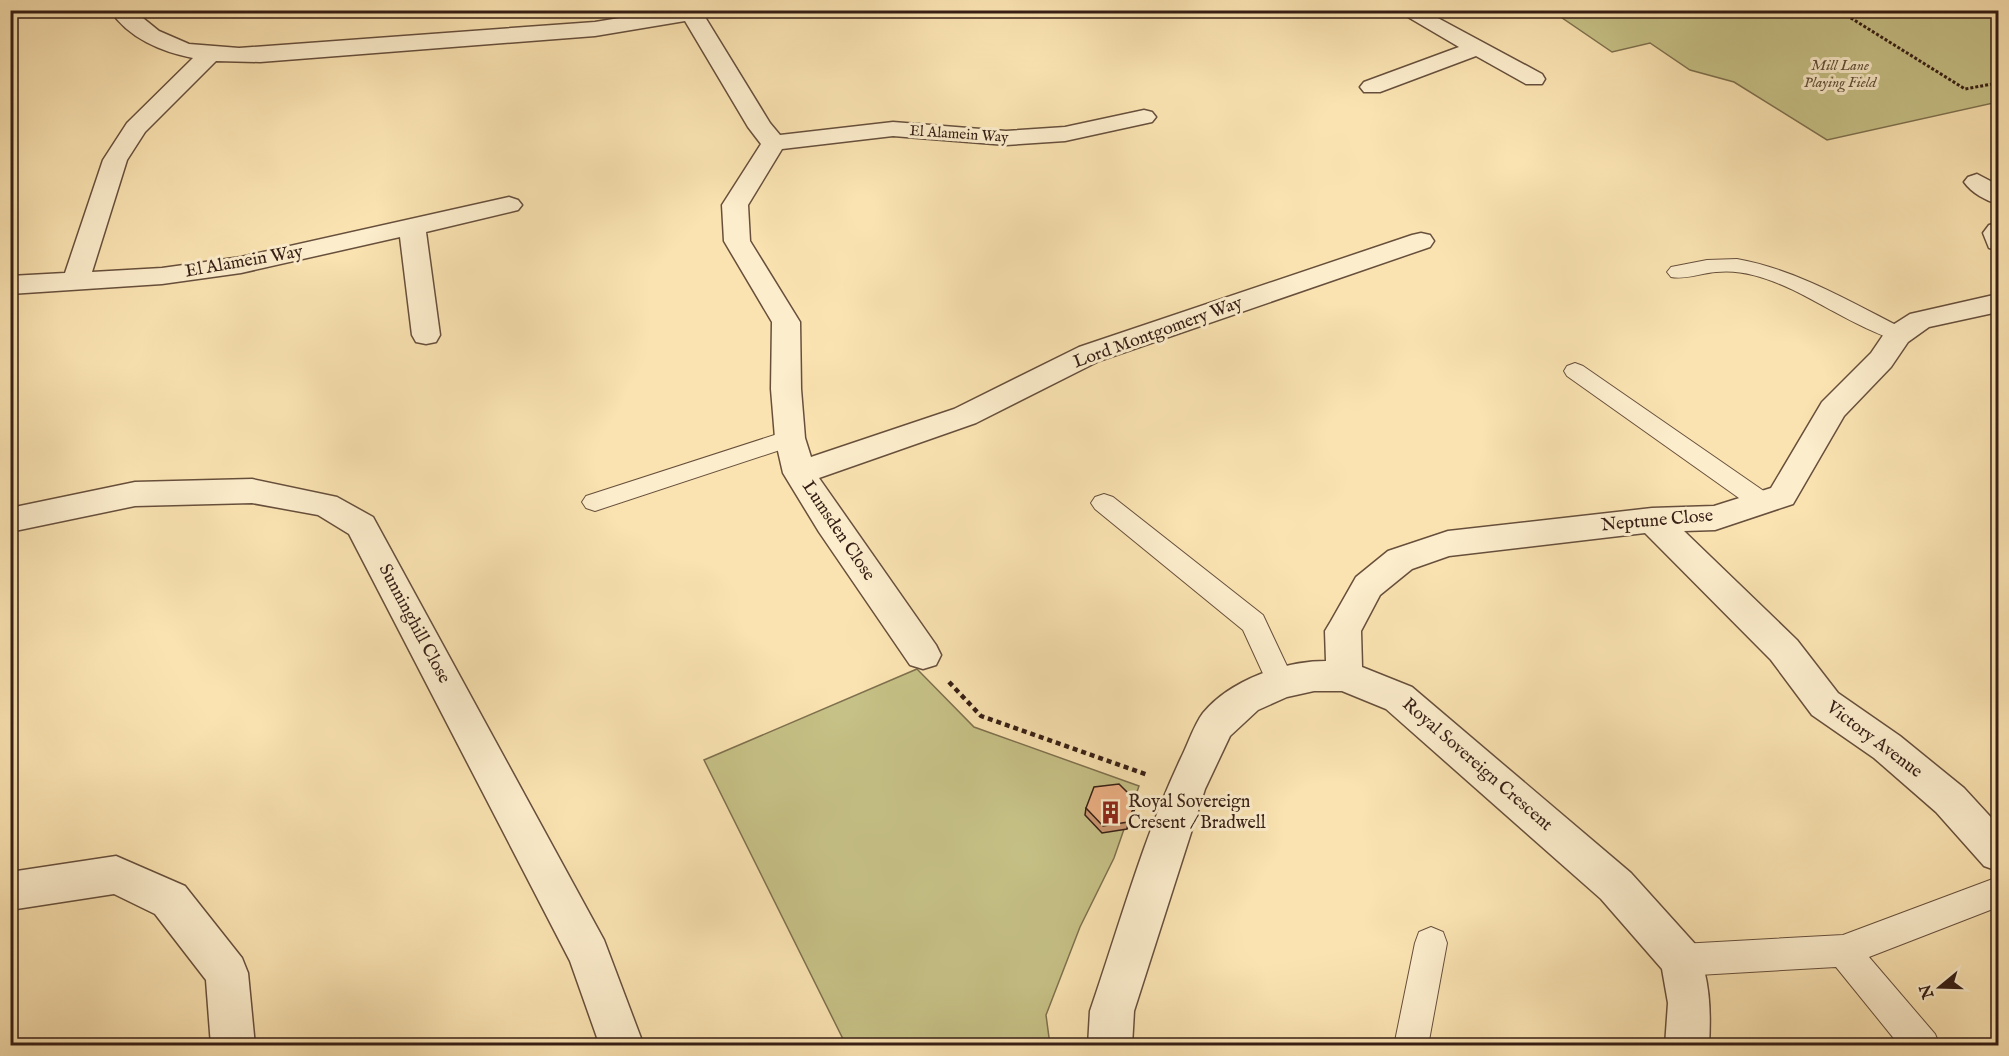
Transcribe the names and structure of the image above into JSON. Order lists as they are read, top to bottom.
{
  "streets": {
    "street": [
      "El Alamein Way",
      "Lord Montgomery Way",
      "Neptune Close",
      "Lumsden Close",
      "Sunninghill Close",
      "Victory Avenue",
      "Royal Sovereign Crescent"
    ]
  },
  "crossings": [
    ["El Alamein Way", "Lumsden Close"],
    ["Lord Montgomery Way", "Lumsden Close"],
    ["Neptune Close", "Victory Avenue"],
    ["Neptune Close", "Royal Sovereign Crescent"]
  ],
  "parks": ["Mill Lane Playing Field"],
  "places": {
    "building": ["Royal Sovereign Cresent / Bradwell"]
  },
  "north": "left"
}
